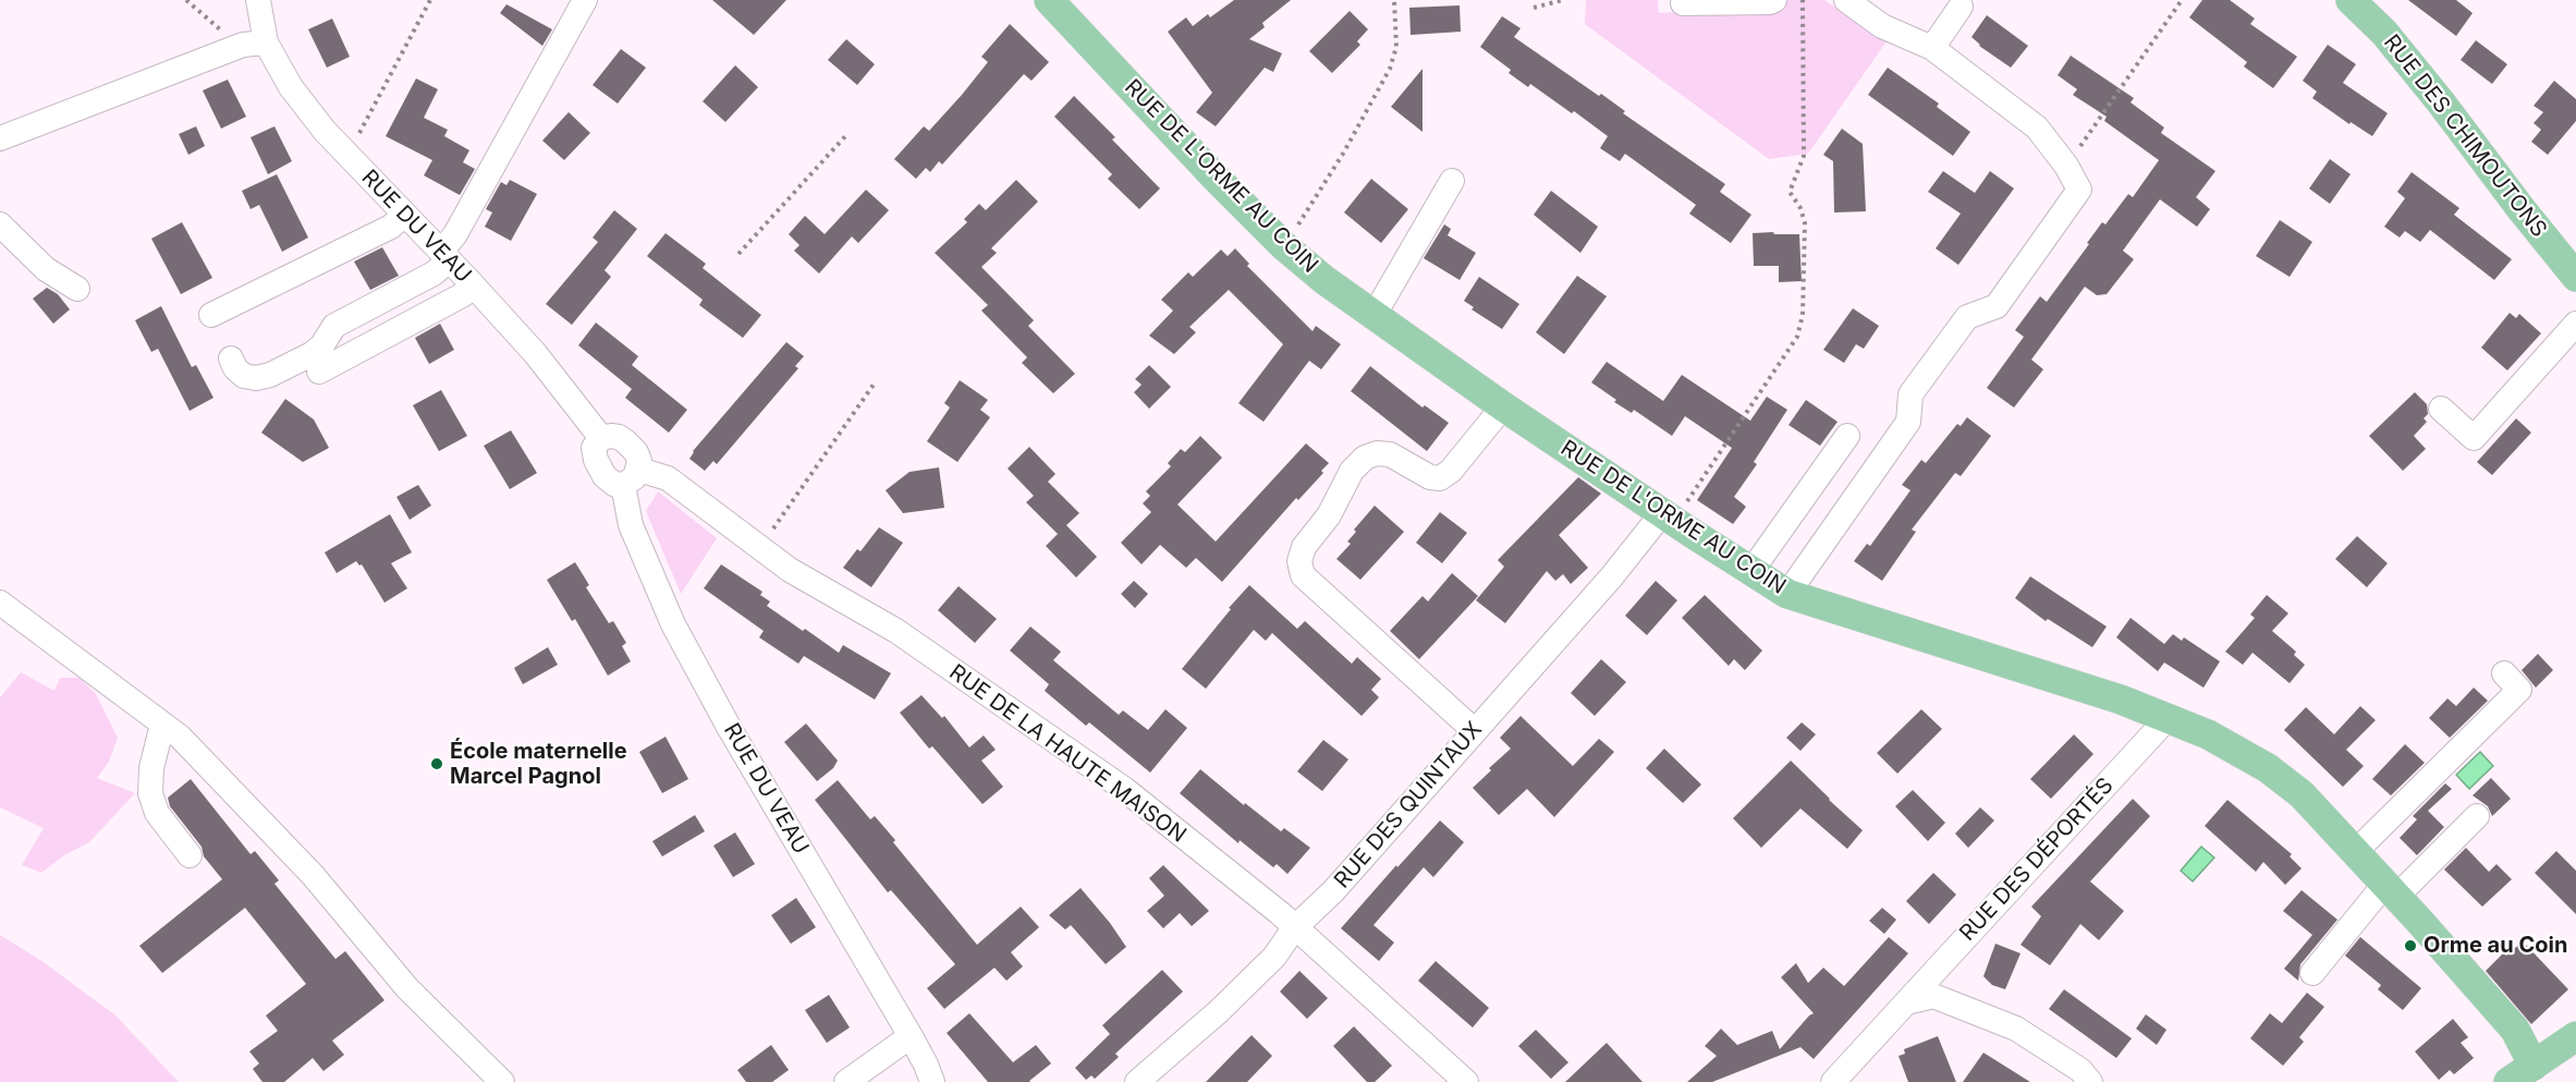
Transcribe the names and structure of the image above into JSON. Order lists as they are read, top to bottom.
{
  "streets": {
    "main road": ["RUE DES CHIMOUTONS", "RUE DE L'ORME AU COIN"],
    "street": [
      "RUE DU VEAU",
      "RUE DE LA HAUTE MAISON",
      "RUE DES QUINTAUX",
      "RUE DES DÉPORTÉS"
    ]
  },
  "crossings": [
    ["RUE DE L'ORME AU COIN", "RUE DES QUINTAUX"],
    ["RUE DE L'ORME AU COIN", "RUE DES DÉPORTÉS"],
    ["RUE DU VEAU", "RUE DE LA HAUTE MAISON"],
    ["RUE DE LA HAUTE MAISON", "RUE DES QUINTAUX"]
  ],
  "places": ["École maternelle Marcel Pagnol", "Orme au Coin"]
}
